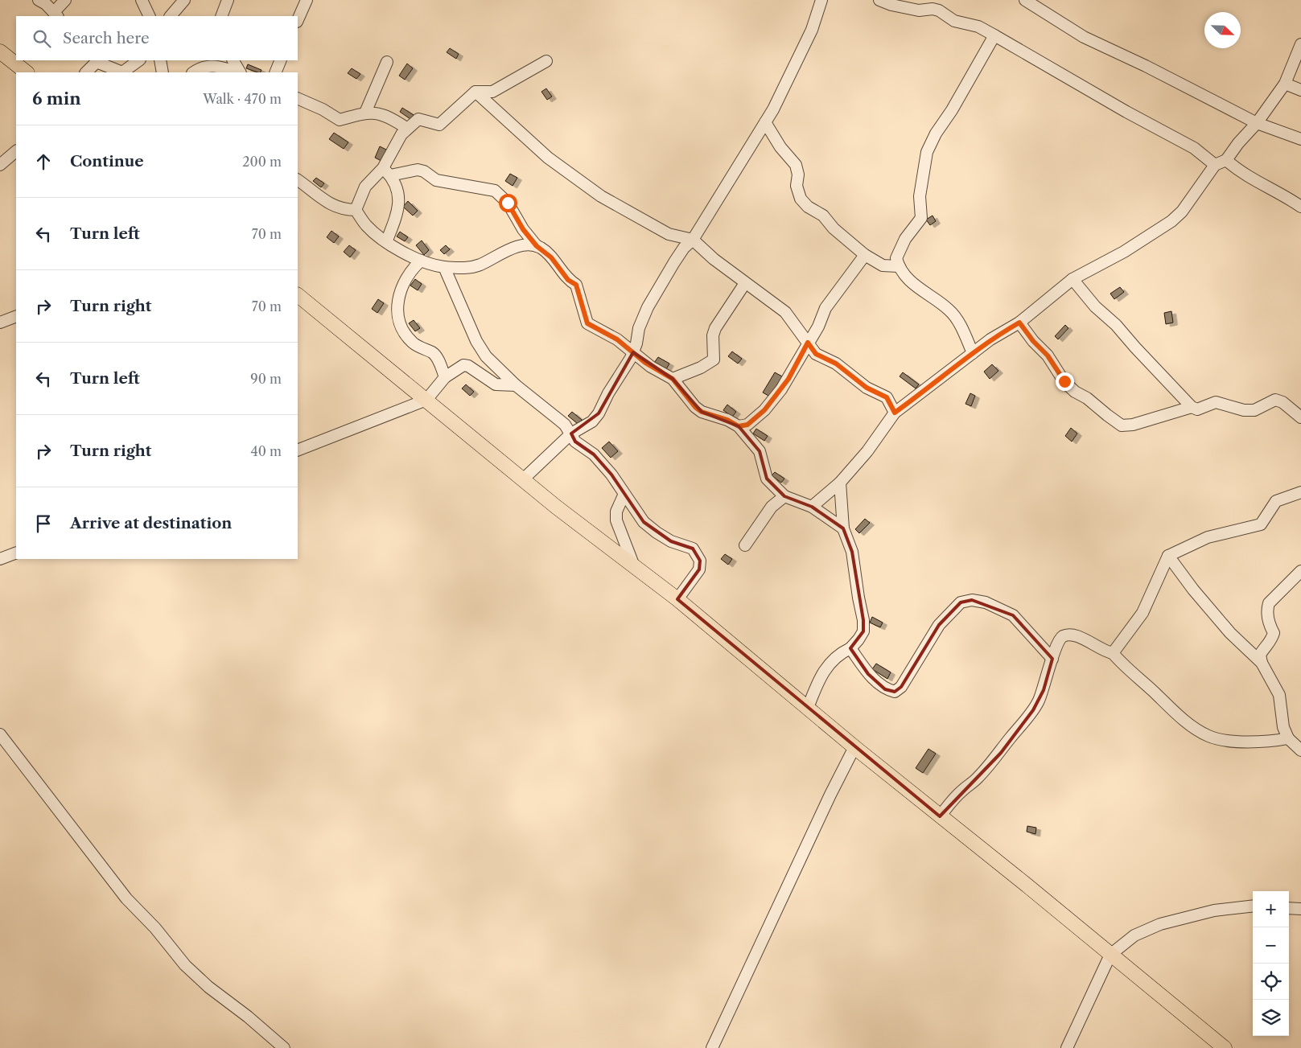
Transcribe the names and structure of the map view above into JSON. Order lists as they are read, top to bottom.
{
  "north": "bottom right",
  "page": {
    "search": "Search here",
    "heading": ["6 min", "Walk · 470 m"],
    "list": [
      ["Continue", "200 m"],
      ["Turn left", "70 m"],
      ["Turn right", "70 m"],
      ["Turn left", "90 m"],
      ["Turn right", "40 m"],
      "Arrive at destination"
    ],
    "map_buttons": ["+", "−"]
  }
}
